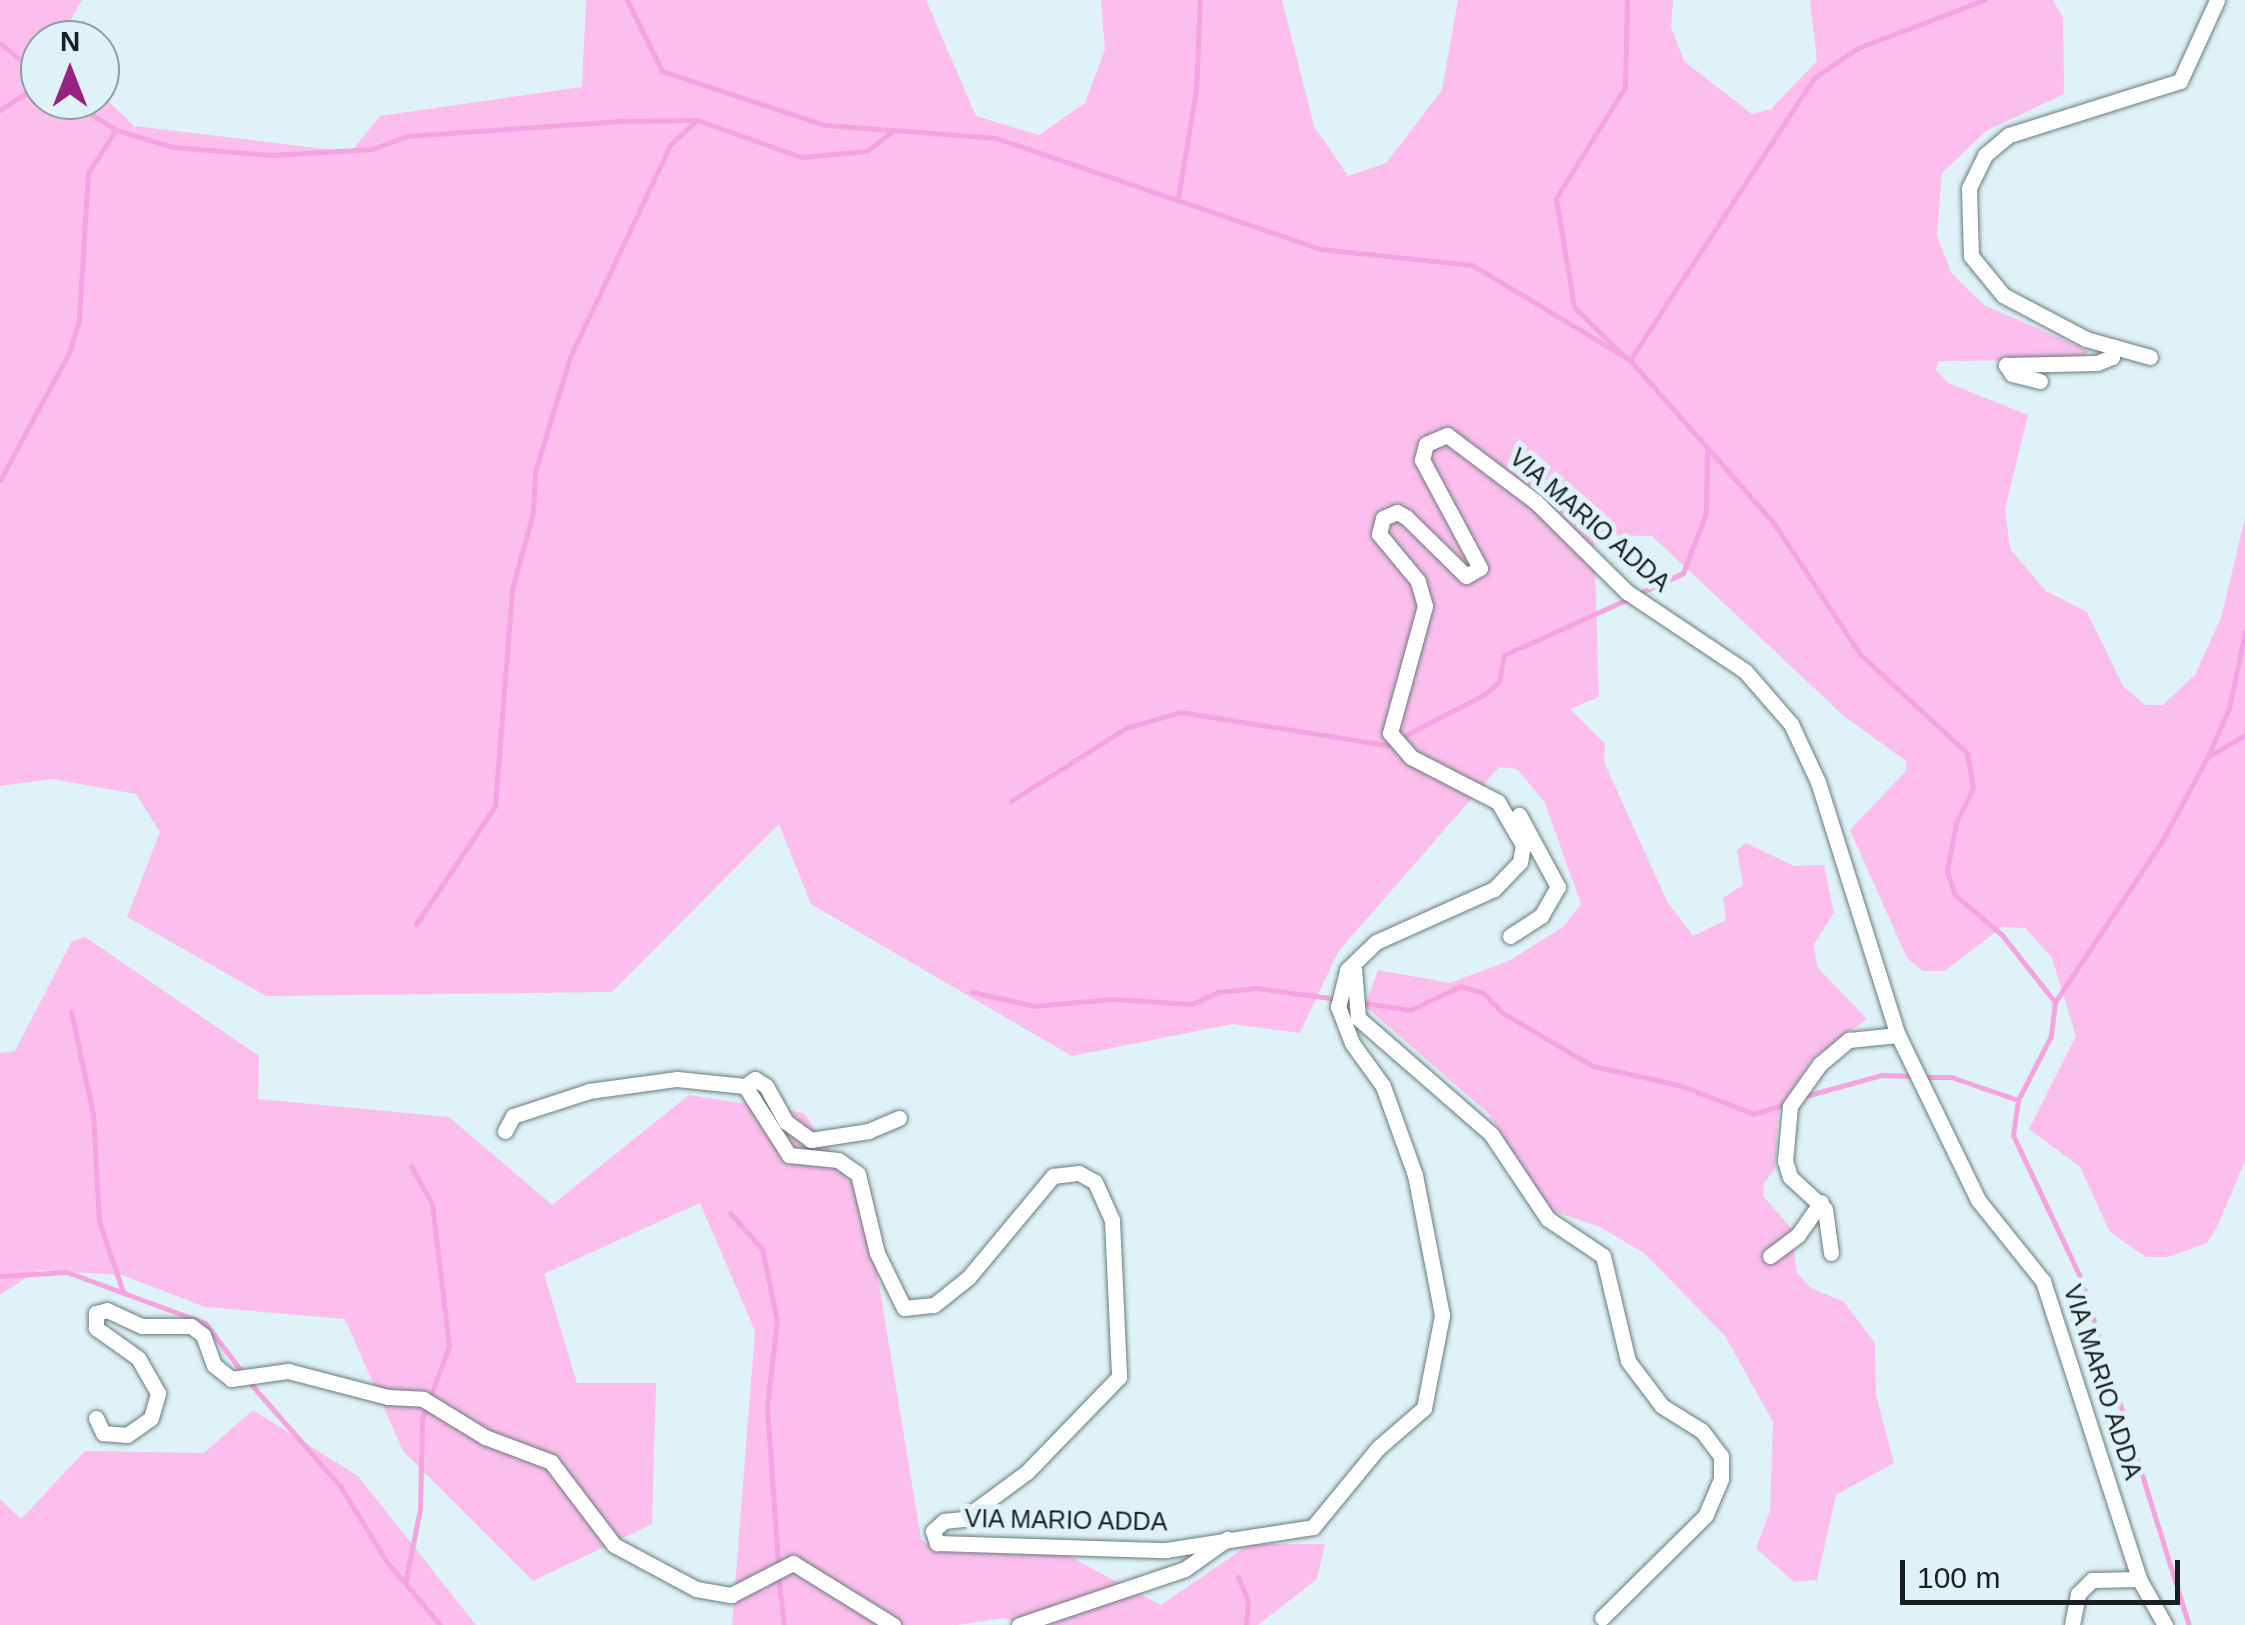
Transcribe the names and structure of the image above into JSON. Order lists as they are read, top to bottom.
{
  "streets": {
    "street": ["VIA MARIO ADDA"]
  },
  "scale_bar": "100 m",
  "north": "top"
}
